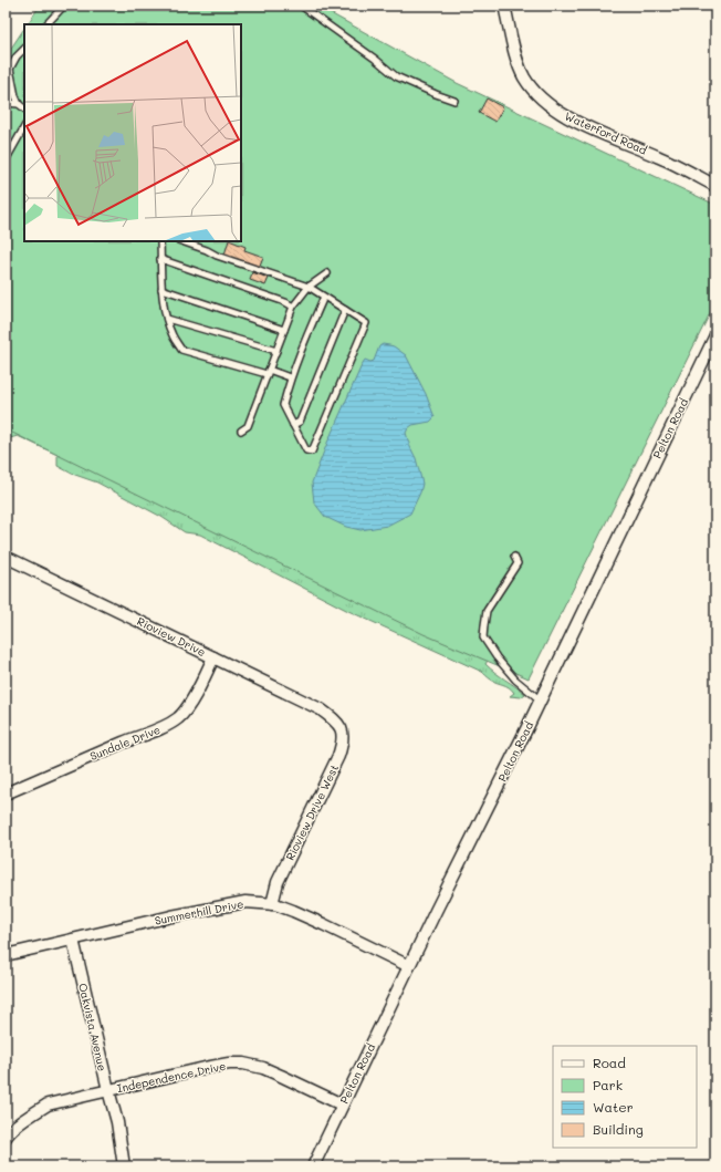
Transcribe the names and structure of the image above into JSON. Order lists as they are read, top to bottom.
{
  "streets": {
    "street": [
      "Waterford Road",
      "Pelton Road",
      "Rioview Drive",
      "Sundale Drive",
      "Rioview Drive West",
      "Summerhill Drive",
      "Oakvista Avenue",
      "Independence Drive"
    ]
  },
  "crossings": [
    ["Pelton Road", "Summerhill Drive"],
    ["Pelton Road", "Independence Drive"],
    ["Rioview Drive", "Sundale Drive"],
    ["Rioview Drive", "Rioview Drive West"],
    ["Rioview Drive West", "Summerhill Drive"],
    ["Summerhill Drive", "Oakvista Avenue"],
    ["Oakvista Avenue", "Independence Drive"]
  ],
  "legend": [
    "Road",
    "Park",
    "Water",
    "Building"
  ]
}
